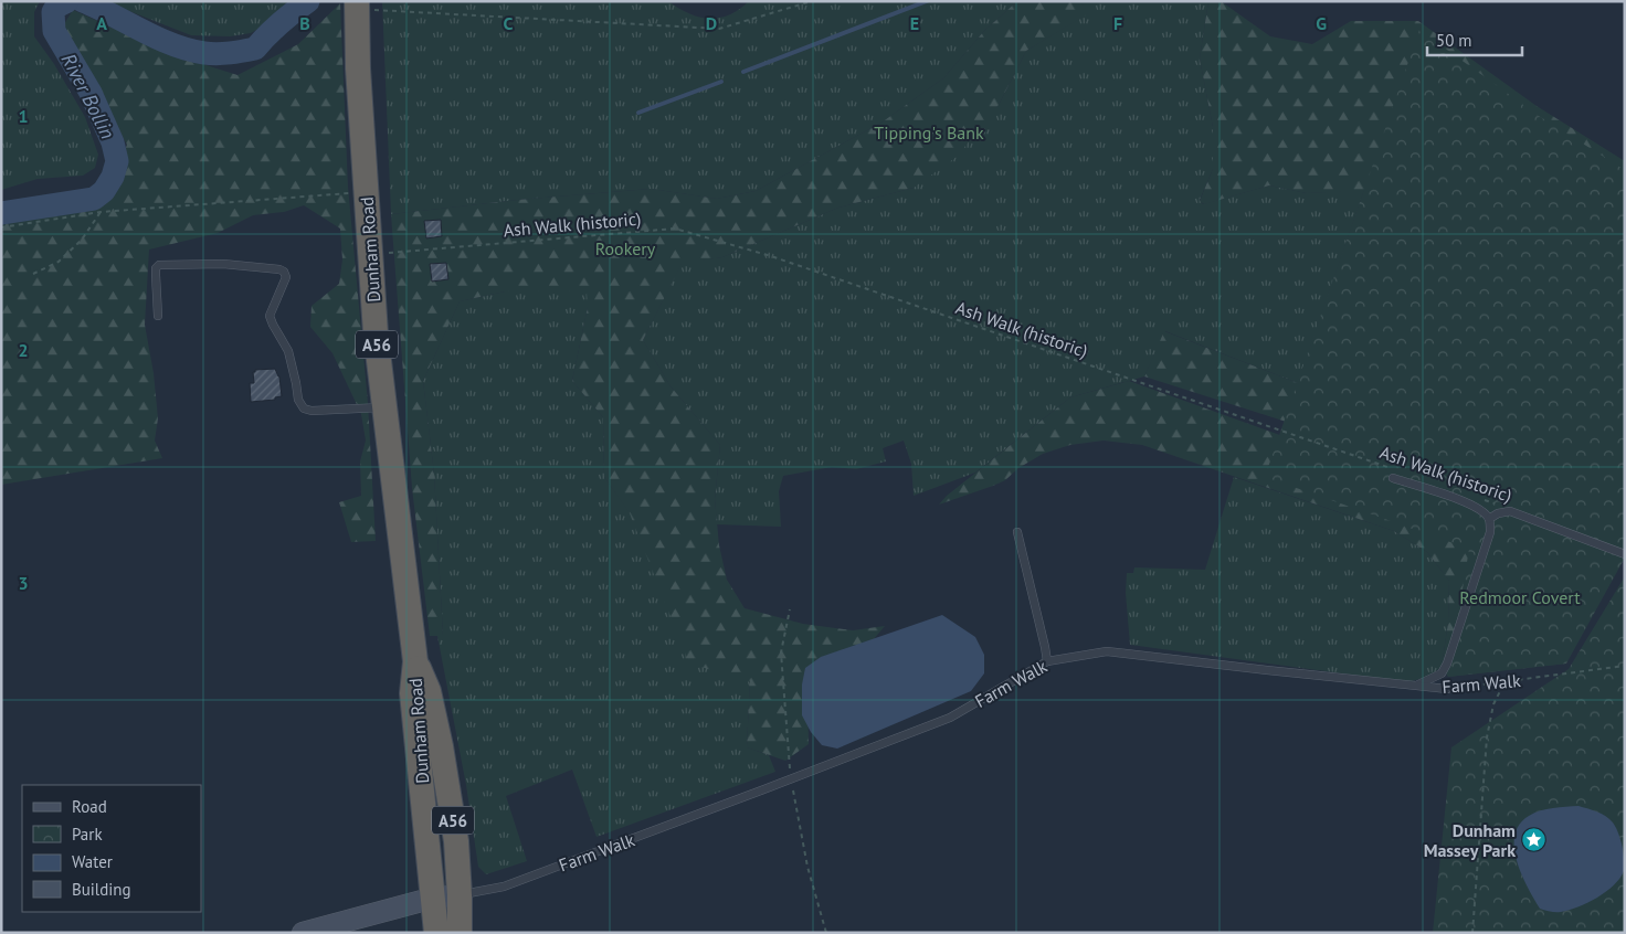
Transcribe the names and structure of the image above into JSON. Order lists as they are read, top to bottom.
{
  "streets": {
    "highway": ["Dunham Road", "A56"],
    "lane": ["Farm Walk"],
    "path": ["Ash Walk (historic)"]
  },
  "crossings": [
    ["Dunham Road", "Farm Walk"]
  ],
  "water": ["River Bollin"],
  "parks": ["Tipping's Bank", "Rookery", "Redmoor Covert"],
  "places": {
    "place": ["Dunham Massey Park"]
  },
  "legend": [
    "Road",
    "Park",
    "Water",
    "Building"
  ],
  "scale_bar": "50 m",
  "grid": {
    "columns": [
      "A",
      "B",
      "C",
      "D",
      "E",
      "F",
      "G"
    ],
    "rows": ["1", "2", "3"]
  }
}
